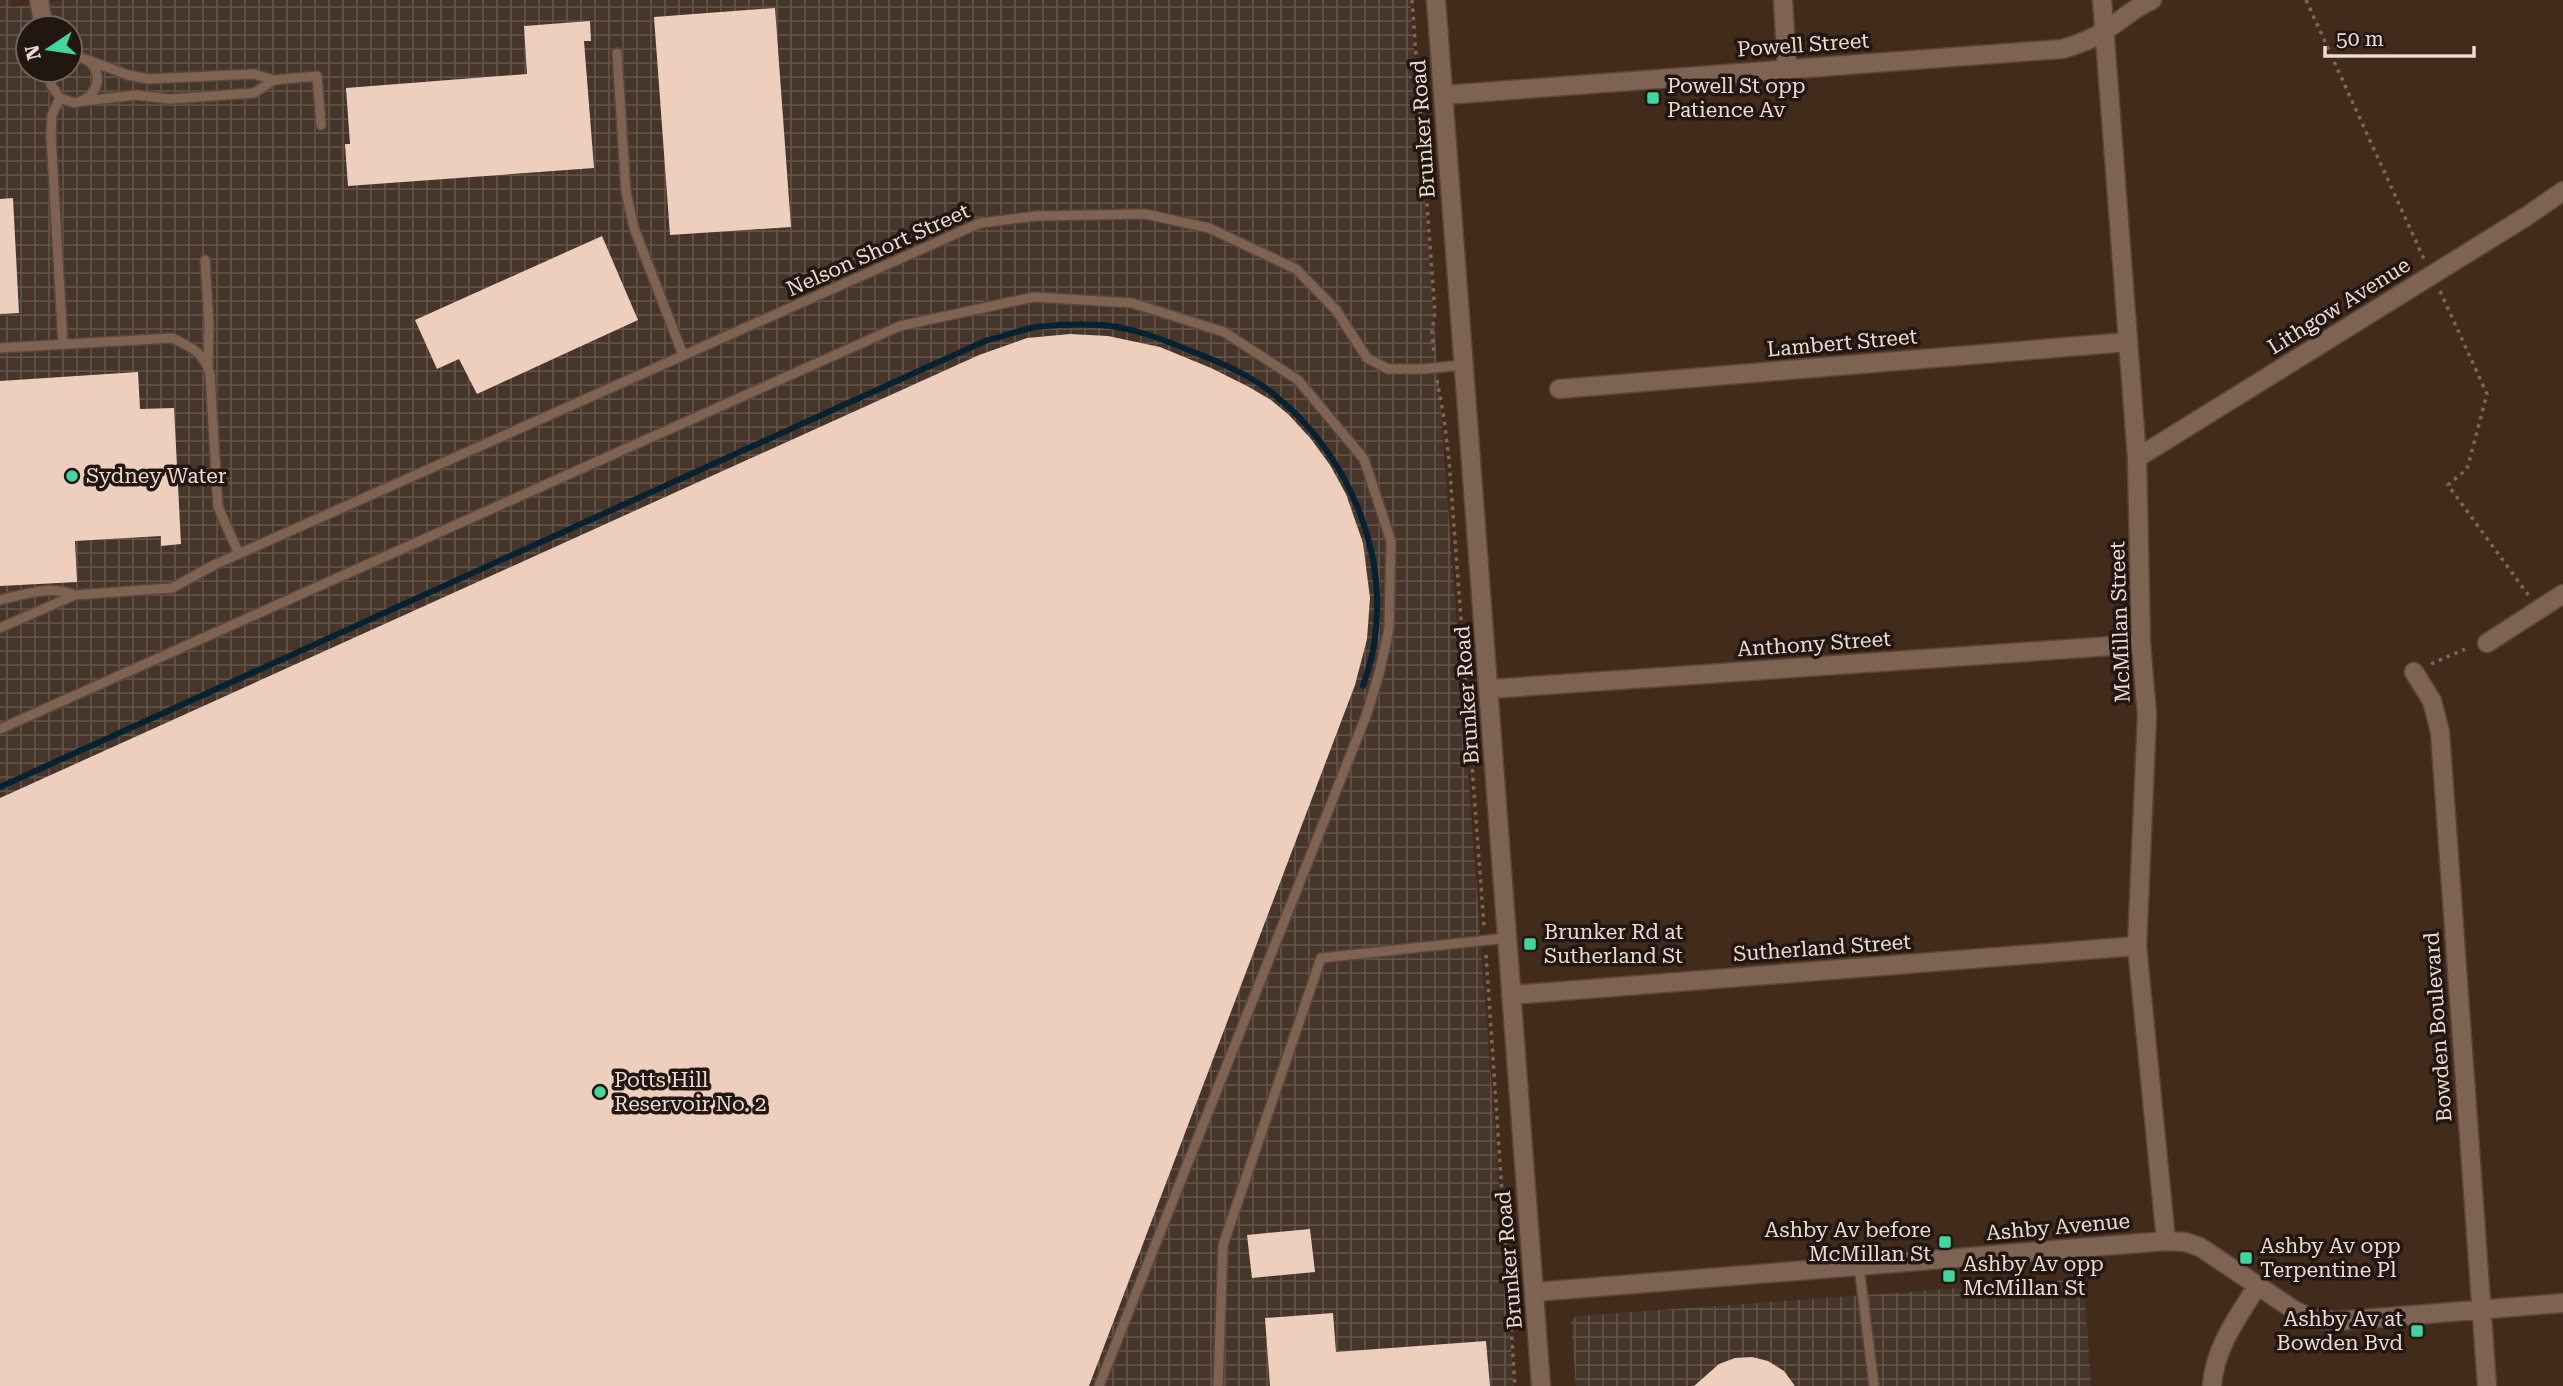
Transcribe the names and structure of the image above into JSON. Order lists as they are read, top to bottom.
{
  "streets": {
    "street": [
      "Powell Street",
      "Brunker Road",
      "Lithgow Avenue",
      "Lambert Street",
      "McMillan Street",
      "Anthony Street",
      "Sutherland Street",
      "Bowden Boulevard",
      "Ashby Avenue"
    ],
    "lane": ["Nelson Short Street"]
  },
  "crossings": [
    ["Powell Street", "Brunker Road"],
    ["Powell Street", "McMillan Street"],
    ["Brunker Road", "Nelson Short Street"],
    ["Brunker Road", "Anthony Street"],
    ["Brunker Road", "Sutherland Street"],
    ["Brunker Road", "Ashby Avenue"],
    ["Lithgow Avenue", "McMillan Street"],
    ["Lambert Street", "McMillan Street"],
    ["McMillan Street", "Anthony Street"],
    ["McMillan Street", "Sutherland Street"],
    ["McMillan Street", "Ashby Avenue"],
    ["Bowden Boulevard", "Ashby Avenue"]
  ],
  "places": {
    "transit": [
      "Powell St opp Patience Av",
      "Brunker Rd at Sutherland St",
      "Ashby Av before McMillan St",
      "Ashby Av opp Terpentine Pl",
      "Ashby Av opp McMillan St",
      "Ashby Av at Bowden Bvd"
    ],
    "other": ["Sydney Water", "Potts Hill Reservoir No. 2"]
  },
  "scale_bar": "50 m",
  "north": "left"
}
